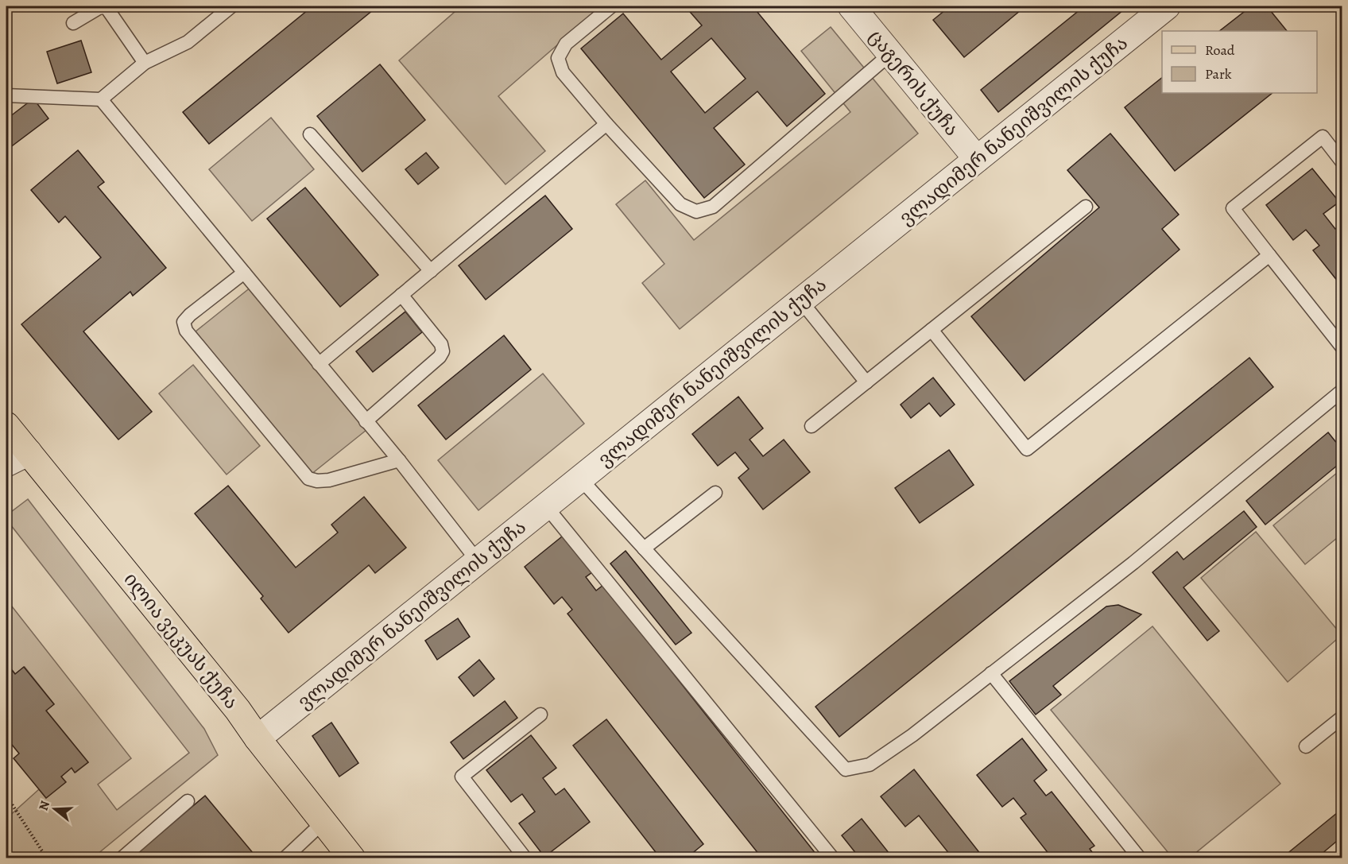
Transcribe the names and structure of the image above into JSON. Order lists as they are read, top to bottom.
{
  "streets": {
    "main road": ["ილია ვეკუას ქუჩა"],
    "street": ["ცაგერის ქუჩა", "ვლადიმერ ნანეიშვილის ქუჩა"]
  },
  "crossings": [
    ["ცაგერის ქუჩა", "ვლადიმერ ნანეიშვილის ქუჩა"],
    ["ვლადიმერ ნანეიშვილის ქუჩა", "ილია ვეკუას ქუჩა"]
  ],
  "legend": ["Road", "Park"],
  "north": "left"
}
